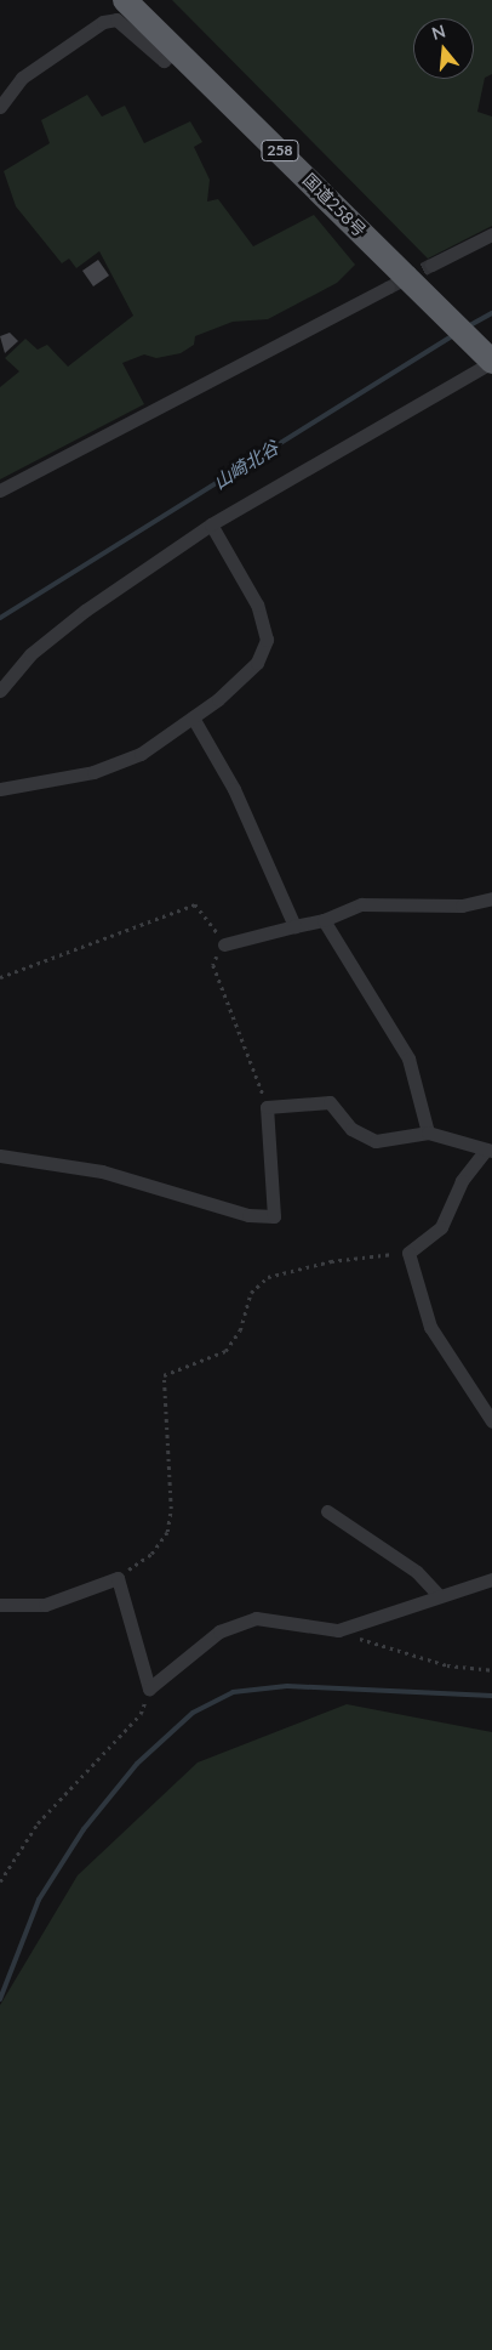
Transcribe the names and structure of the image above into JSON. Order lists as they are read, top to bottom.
{
  "streets": {
    "highway": ["258", "国道258号"]
  },
  "water": ["山崎北谷"],
  "north": "top"
}
